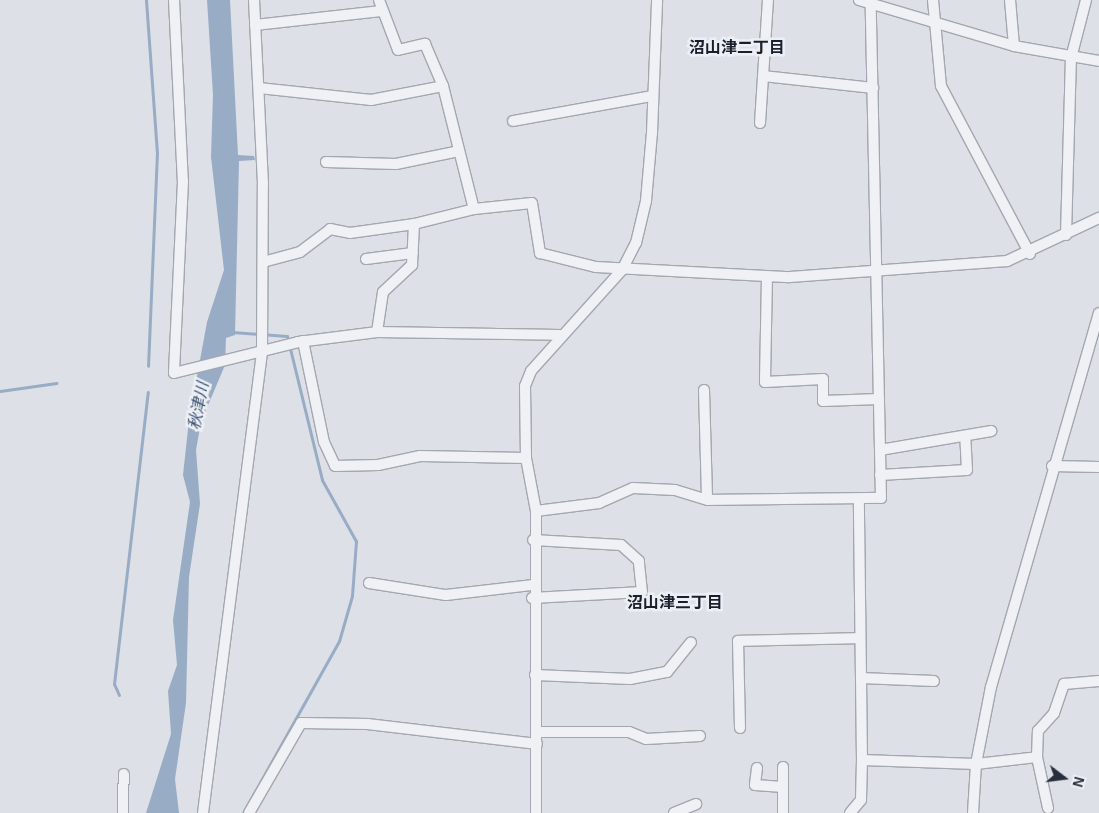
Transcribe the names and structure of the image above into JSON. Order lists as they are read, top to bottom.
{
  "districts": ["沼山津二丁目", "沼山津三丁目"],
  "water": ["秋津川"],
  "north": "right"
}
